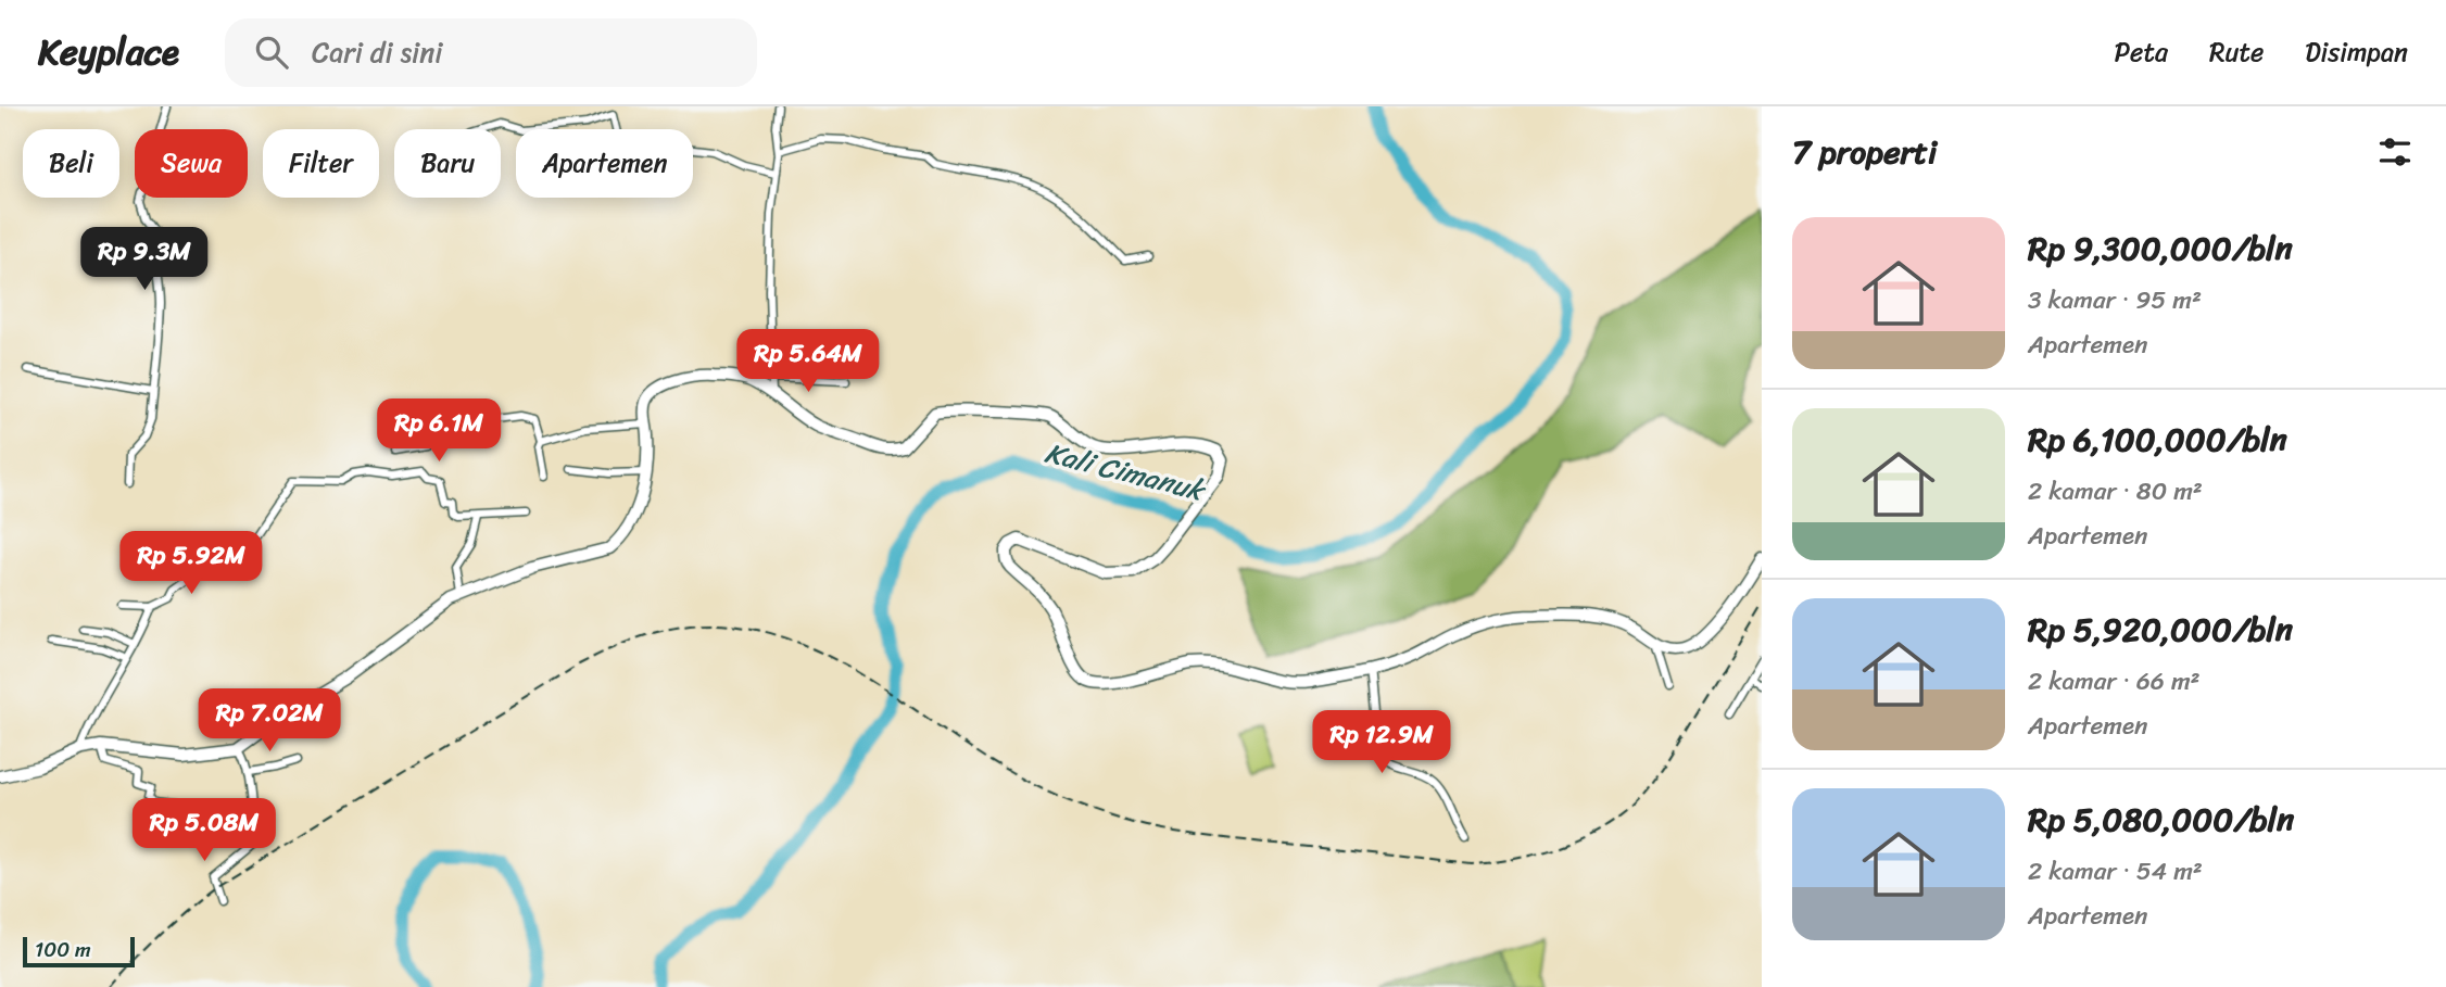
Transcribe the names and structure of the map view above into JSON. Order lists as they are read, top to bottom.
{
  "water": ["Kali Cimanuk"],
  "scale_bar": "100 m",
  "page": {
    "header": "Keyplace",
    "search": "Cari di sini",
    "nav": ["Peta", "Rute", "Disimpan"],
    "heading": "7 properti",
    "chip": [
      "Beli",
      "Sewa",
      "Filter",
      "Baru",
      "Apartemen"
    ],
    "list": [
      {
        "name": "Rp 9,300,000/bln",
        "note": "3 kamar · 95 m² · Apartemen"
      },
      {
        "name": "Rp 6,100,000/bln",
        "note": "2 kamar · 80 m² · Apartemen"
      },
      {
        "name": "Rp 5,920,000/bln",
        "note": "2 kamar · 66 m² · Apartemen"
      },
      {
        "name": "Rp 5,080,000/bln",
        "note": "2 kamar · 54 m² · Apartemen"
      }
    ],
    "price": [
      "Rp 9.3M",
      "Rp 5.64M",
      "Rp 6.1M",
      "Rp 5.92M",
      "Rp 7.02M",
      "Rp 12.9M",
      "Rp 5.08M"
    ],
    "scale": "100 m"
  }
}
